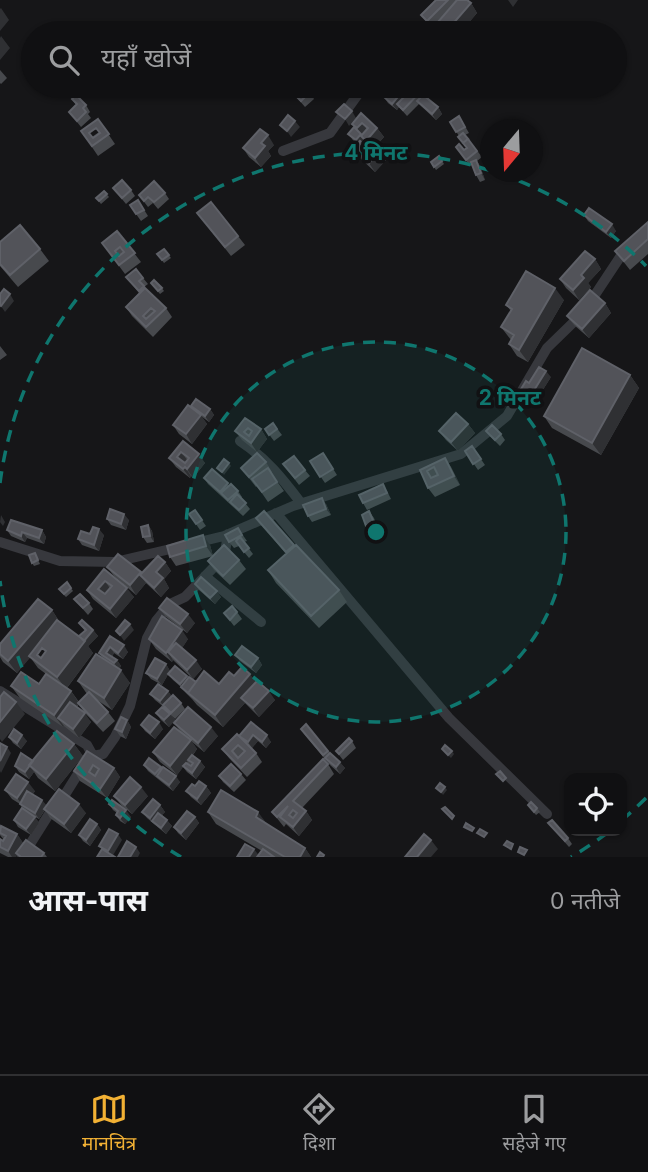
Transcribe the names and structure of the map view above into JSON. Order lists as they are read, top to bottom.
{
  "north": "bottom",
  "page": {
    "search": "यहाँ खोजें",
    "heading": ["आस-पास", "0 नतीजे"],
    "nav": ["मानचित्र", "दिशा", "सहेजे गए"]
  },
  "rings": ["4 मिनट", "2 मिनट"]
}
